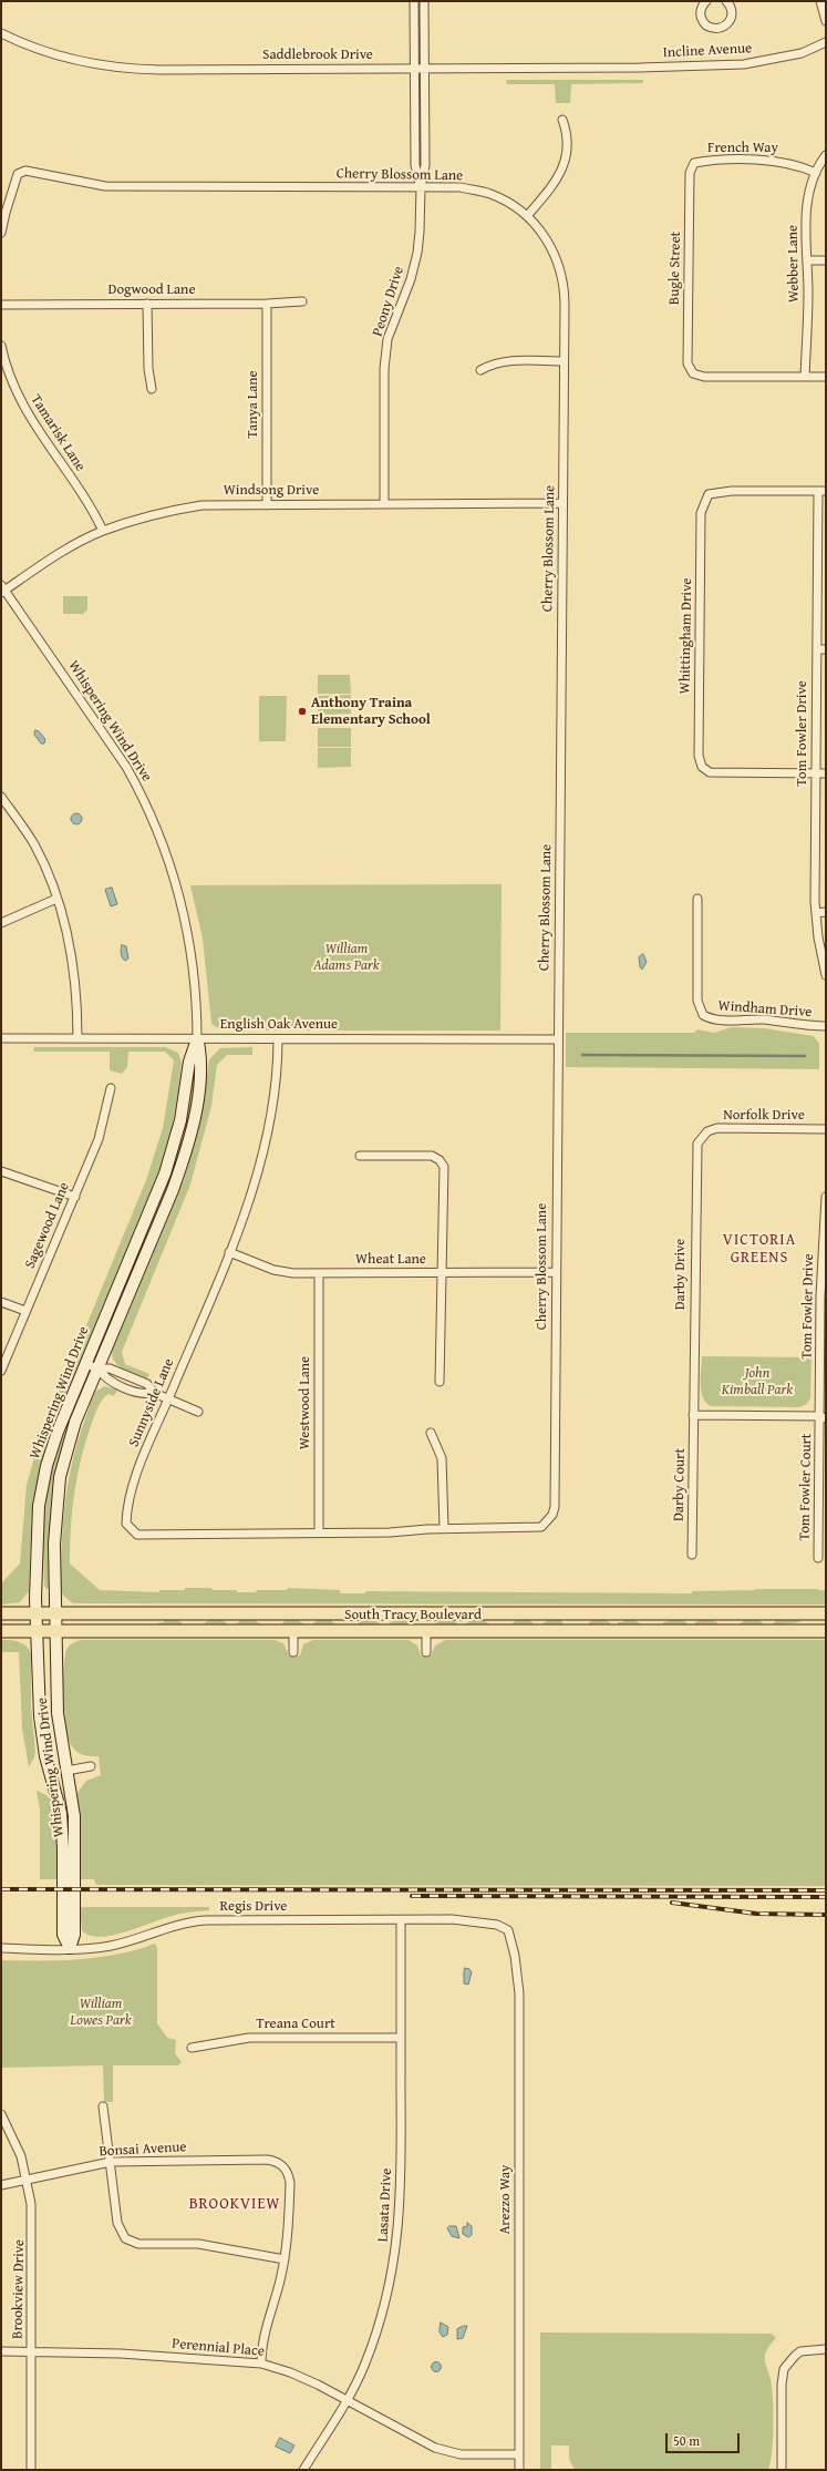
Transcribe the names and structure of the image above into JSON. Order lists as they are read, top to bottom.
{
  "streets": {
    "main road": ["South Tracy Boulevard"],
    "street": [
      "Incline Avenue",
      "Saddlebrook Drive",
      "French Way",
      "Cherry Blossom Lane",
      "Webber Lane",
      "Bugle Street",
      "Dogwood Lane",
      "Peony Drive",
      "Tanya Lane",
      "Tamarisk Lane",
      "Windsong Drive",
      "Whittingham Drive",
      "Whispering Wind Drive",
      "Tom Fowler Drive",
      "Windham Drive",
      "English Oak Avenue",
      "Norfolk Drive",
      "Sagewood Lane",
      "Wheat Lane",
      "Darby Drive",
      "Sunnyside Lane",
      "Westwood Lane",
      "Darby Court",
      "Tom Fowler Court",
      "Regis Drive",
      "Treana Court",
      "Bonsai Avenue",
      "Arezzo Way",
      "Lasata Drive",
      "Brookview Drive",
      "Perennial Place"
    ]
  },
  "crossings": [
    ["Incline Avenue", "Saddlebrook Drive"],
    ["Saddlebrook Drive", "Peony Drive"],
    ["French Way", "Webber Lane"],
    ["French Way", "Bugle Street"],
    ["Cherry Blossom Lane", "Peony Drive"],
    ["Cherry Blossom Lane", "Windsong Drive"],
    ["Cherry Blossom Lane", "English Oak Avenue"],
    ["Cherry Blossom Lane", "Wheat Lane"],
    ["Cherry Blossom Lane", "Sunnyside Lane"],
    ["Webber Lane", "Bugle Street"],
    ["Dogwood Lane", "Tanya Lane"],
    ["Peony Drive", "Windsong Drive"],
    ["Tanya Lane", "Windsong Drive"],
    ["Tamarisk Lane", "Windsong Drive"],
    ["Windsong Drive", "Whispering Wind Drive"],
    ["Whittingham Drive", "Tom Fowler Drive"],
    ["Whispering Wind Drive", "English Oak Avenue"],
    ["Whispering Wind Drive", "South Tracy Boulevard"],
    ["Whispering Wind Drive", "Regis Drive"],
    ["Tom Fowler Drive", "Tom Fowler Court"],
    ["English Oak Avenue", "Sunnyside Lane"],
    ["Norfolk Drive", "Darby Drive"],
    ["Wheat Lane", "Sunnyside Lane"],
    ["Wheat Lane", "Westwood Lane"],
    ["Darby Drive", "Darby Court"],
    ["Sunnyside Lane", "Westwood Lane"],
    ["Regis Drive", "Arezzo Way"],
    ["Regis Drive", "Lasata Drive"],
    ["Treana Court", "Lasata Drive"],
    ["Bonsai Avenue", "Brookview Drive"],
    ["Arezzo Way", "Perennial Place"],
    ["Lasata Drive", "Perennial Place"],
    ["Brookview Drive", "Perennial Place"]
  ],
  "districts": ["VICTORIA GREENS", "BROOKVIEW"],
  "parks": ["William Adams Park", "John Kimball Park", "William Lowes Park"],
  "places": ["Anthony Traina Elementary School"],
  "scale_bar": "50 m"
}
